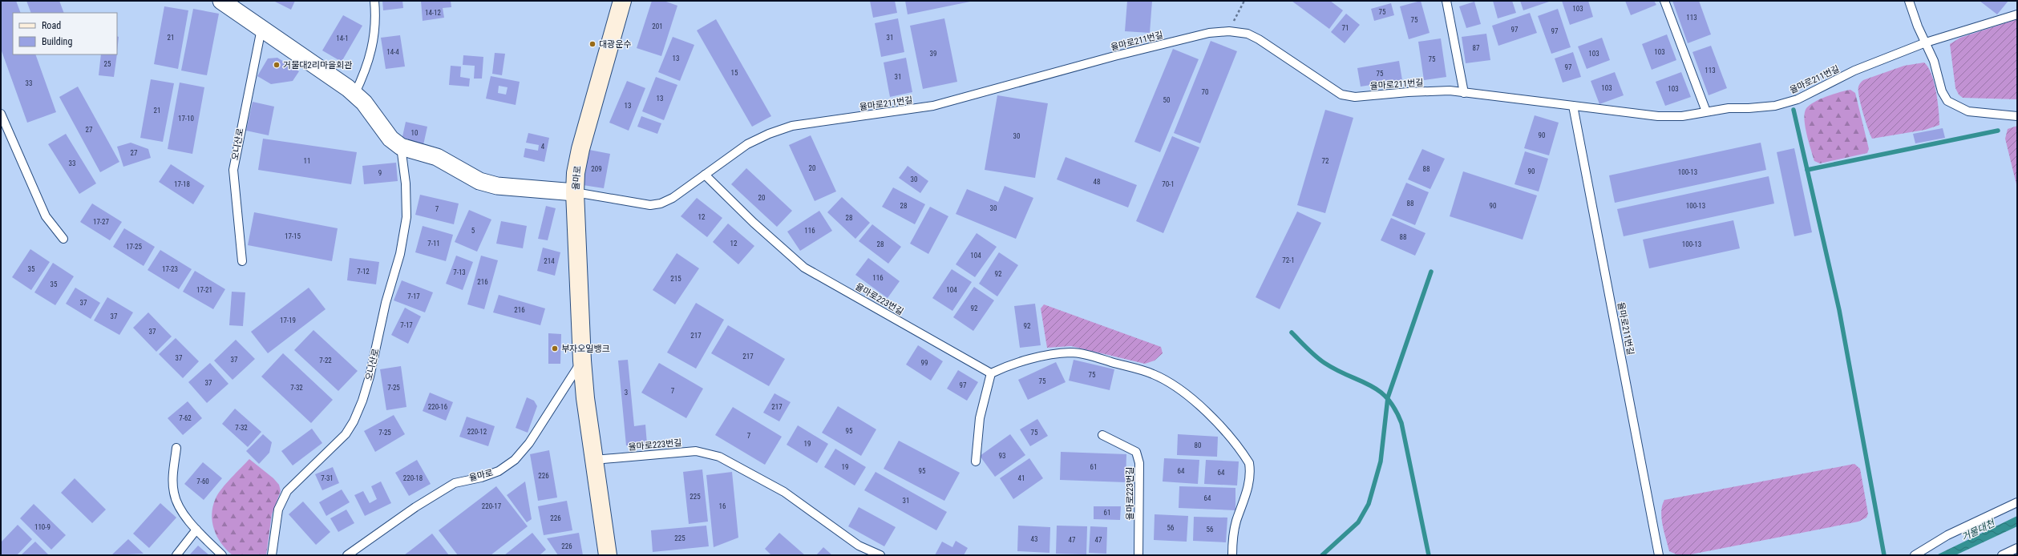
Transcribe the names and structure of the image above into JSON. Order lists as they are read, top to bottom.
{
  "streets": {
    "street": ["율마로"],
    "lane": ["율마로211번길", "오니산로", "율마로223번길"]
  },
  "crossings": [
    ["율마로211번길", "율마로"],
    ["율마로211번길", "율마로223번길"],
    ["율마로", "율마로223번길"]
  ],
  "water": ["거물대천"],
  "places": ["대광운수", "거물대2리마을회관", "부자오일뱅크"],
  "house_numbers": [
    "103",
    "75",
    "14-12",
    "113",
    "75",
    "201",
    "71",
    "97",
    "97",
    "21",
    "31",
    "14-1",
    "87",
    "14-4",
    "103",
    "39",
    "103",
    "13",
    "75",
    "25",
    "97",
    "113",
    "15",
    "75",
    "31",
    "33",
    "103",
    "103",
    "70",
    "13",
    "50",
    "13",
    "21",
    "17-10",
    "27",
    "10",
    "90",
    "30",
    "4",
    "27",
    "11",
    "72",
    "33",
    "20",
    "209",
    "88",
    "90",
    "100-13",
    "9",
    "30",
    "48",
    "17-18",
    "70-1",
    "20",
    "88",
    "28",
    "90",
    "100-13",
    "30",
    "7",
    "12",
    "28",
    "17-27",
    "5",
    "116",
    "17-15",
    "88",
    "7-11",
    "12",
    "28",
    "100-13",
    "17-25",
    "104",
    "72-1",
    "214",
    "35",
    "17-23",
    "7-12",
    "7-13",
    "92",
    "116",
    "215",
    "216",
    "35",
    "17-21",
    "104",
    "7-17",
    "37",
    "92",
    "216",
    "37",
    "17-19",
    "7-17",
    "92",
    "37",
    "217",
    "217",
    "37",
    "37",
    "7-22",
    "99",
    "75",
    "75",
    "37",
    "97",
    "7-32",
    "7-25",
    "7",
    "3",
    "220-16",
    "217",
    "7-62",
    "7-32",
    "95",
    "220-12",
    "7-25",
    "75",
    "7",
    "19",
    "80",
    "93",
    "19",
    "61",
    "95",
    "64",
    "64",
    "226",
    "7-31",
    "220-18",
    "41",
    "7-60",
    "225",
    "64",
    "31",
    "220-17",
    "16",
    "61",
    "226",
    "110-9",
    "56",
    "56",
    "225",
    "43",
    "47",
    "47",
    "226"
  ],
  "legend": ["Road", "Building"]
}
